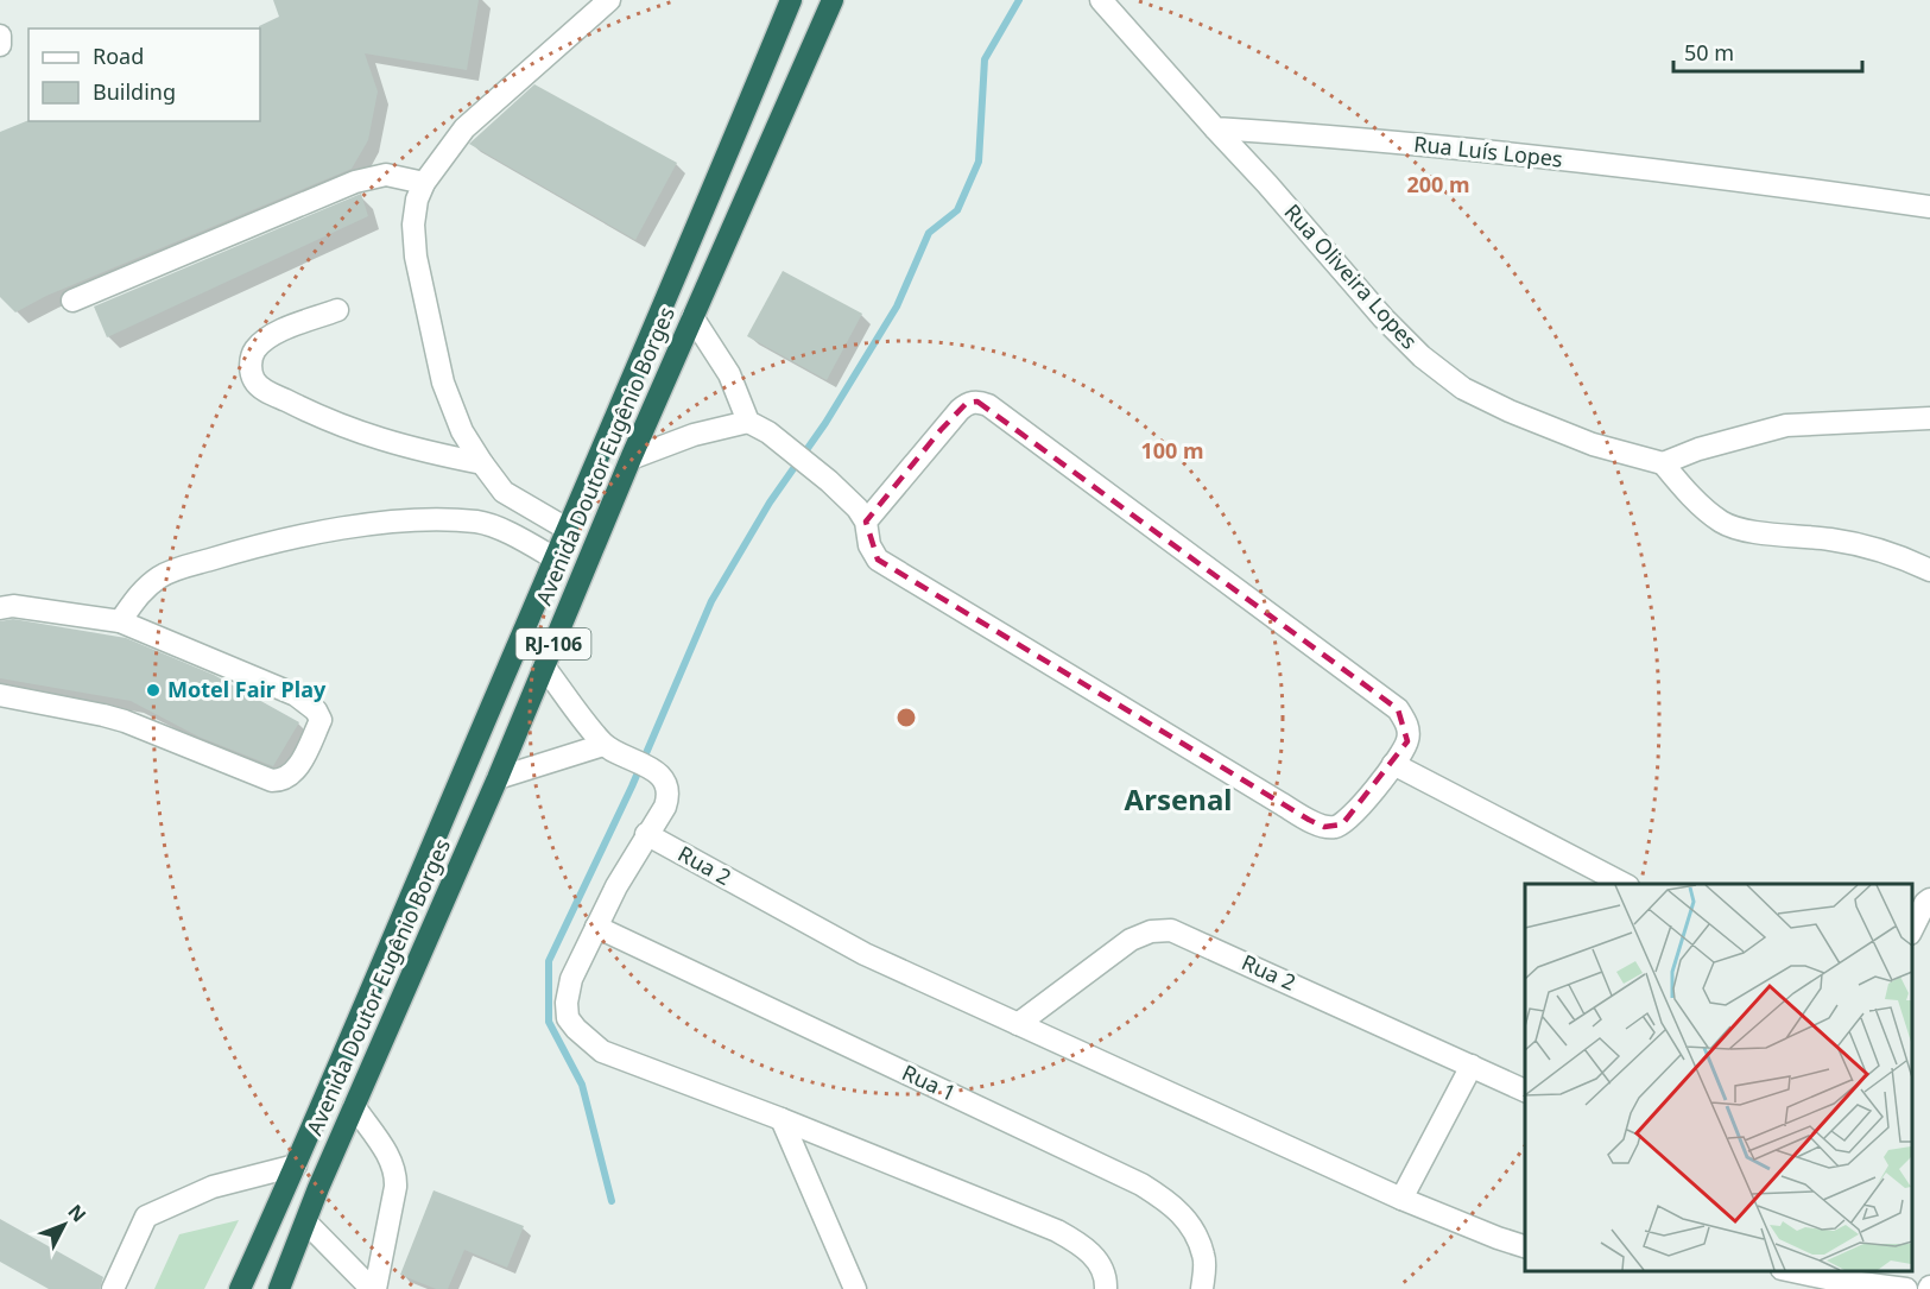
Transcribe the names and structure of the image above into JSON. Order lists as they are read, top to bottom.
{
  "streets": {
    "highway": ["Avenida Doutor Eugênio Borges", "RJ-106"],
    "street": [
      "Rua Luís Lopes",
      "Rua Oliveira Lopes",
      "Rua 2",
      "Rua 1"
    ]
  },
  "crossings": [
    ["Rua Luís Lopes", "Rua Oliveira Lopes"]
  ],
  "districts": ["Arsenal"],
  "places": ["Motel Fair Play"],
  "legend": ["Road", "Building"],
  "scale_bar": "50 m",
  "north": "top right",
  "rings": ["200 m", "100 m"]
}
